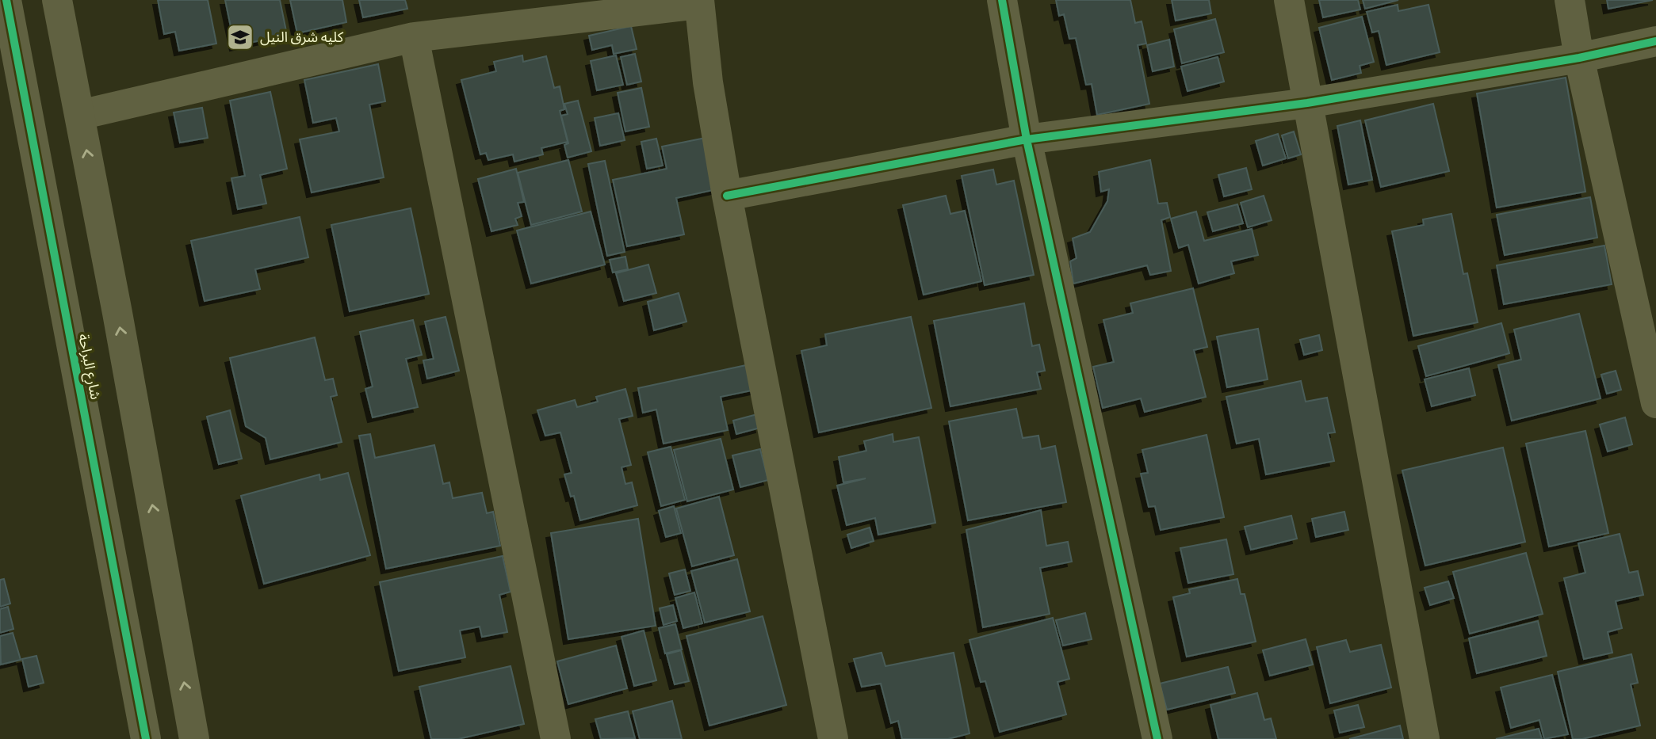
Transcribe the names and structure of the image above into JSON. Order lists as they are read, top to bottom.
{
  "streets": {
    "street": ["شارع البراحة"]
  },
  "places": {
    "school or university": ["كليه شرق النيل"]
  }
}
